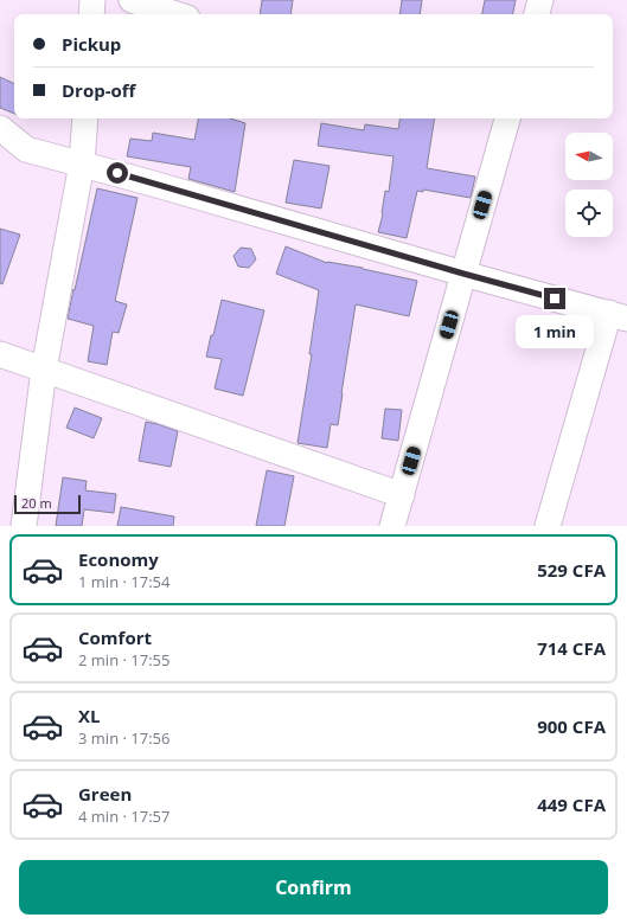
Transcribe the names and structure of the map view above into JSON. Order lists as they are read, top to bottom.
{
  "scale_bar": "20 m",
  "north": "left",
  "page": {
    "banner": ["Pickup", "Drop-off"],
    "bubble": "1 min",
    "scale": "20 m",
    "list": [
      {
        "name": "Economy",
        "note": "1 min · 17:54",
        "value": "529 CFA"
      },
      {
        "name": "Comfort",
        "note": "2 min · 17:55",
        "value": "714 CFA"
      },
      {
        "name": "XL",
        "note": "3 min · 17:56",
        "value": "900 CFA"
      },
      {
        "name": "Green",
        "note": "4 min · 17:57",
        "value": "449 CFA"
      }
    ],
    "buttons": "Confirm"
  }
}
